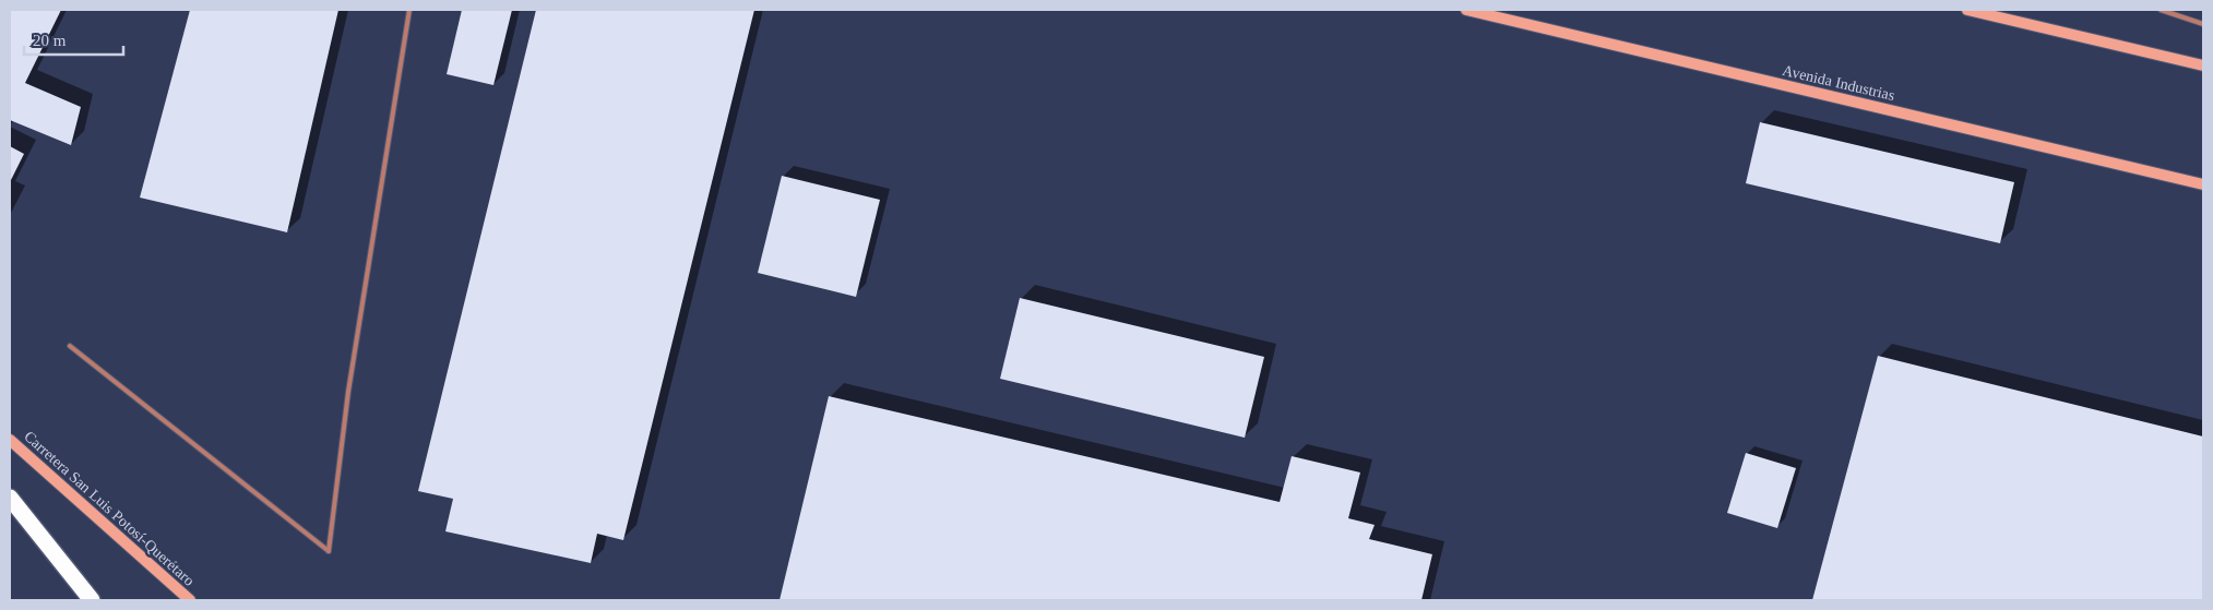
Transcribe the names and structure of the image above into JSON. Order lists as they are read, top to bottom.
{
  "streets": {
    "main road": ["Avenida Industrias", "Carretera San Luis Potosí-Querétaro"]
  },
  "scale_bar": "20 m"
}
